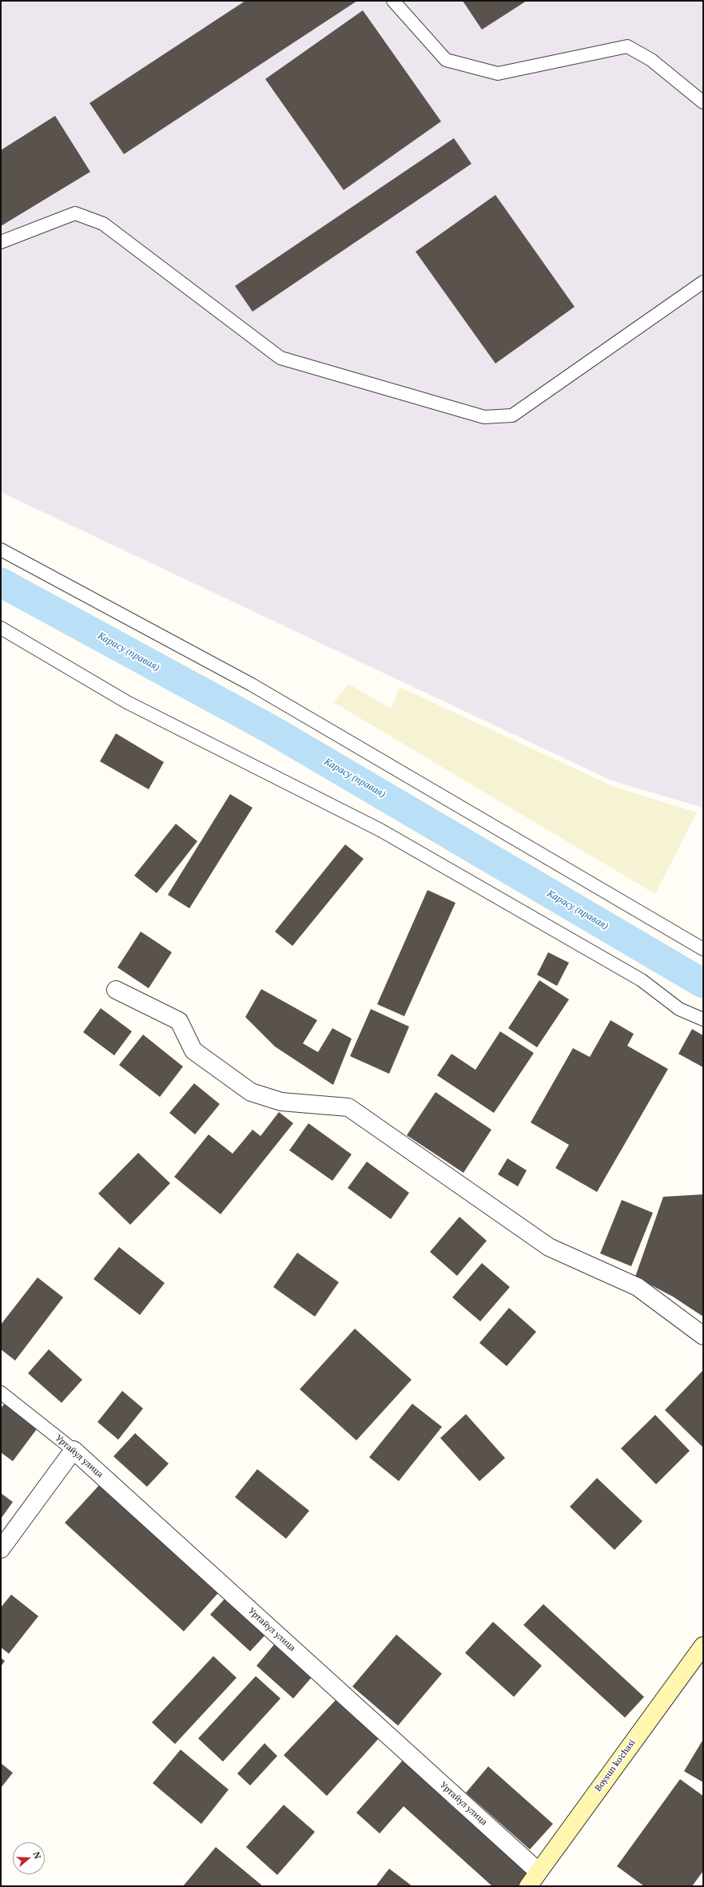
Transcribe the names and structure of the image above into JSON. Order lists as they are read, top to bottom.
{
  "streets": {
    "street": ["Уртайул улица", "Boysun ko'chasi"]
  },
  "crossings": [
    ["Уртайул улица", "Boysun ko'chasi"]
  ],
  "water": ["Карасу (правая)"],
  "north": "right"
}
